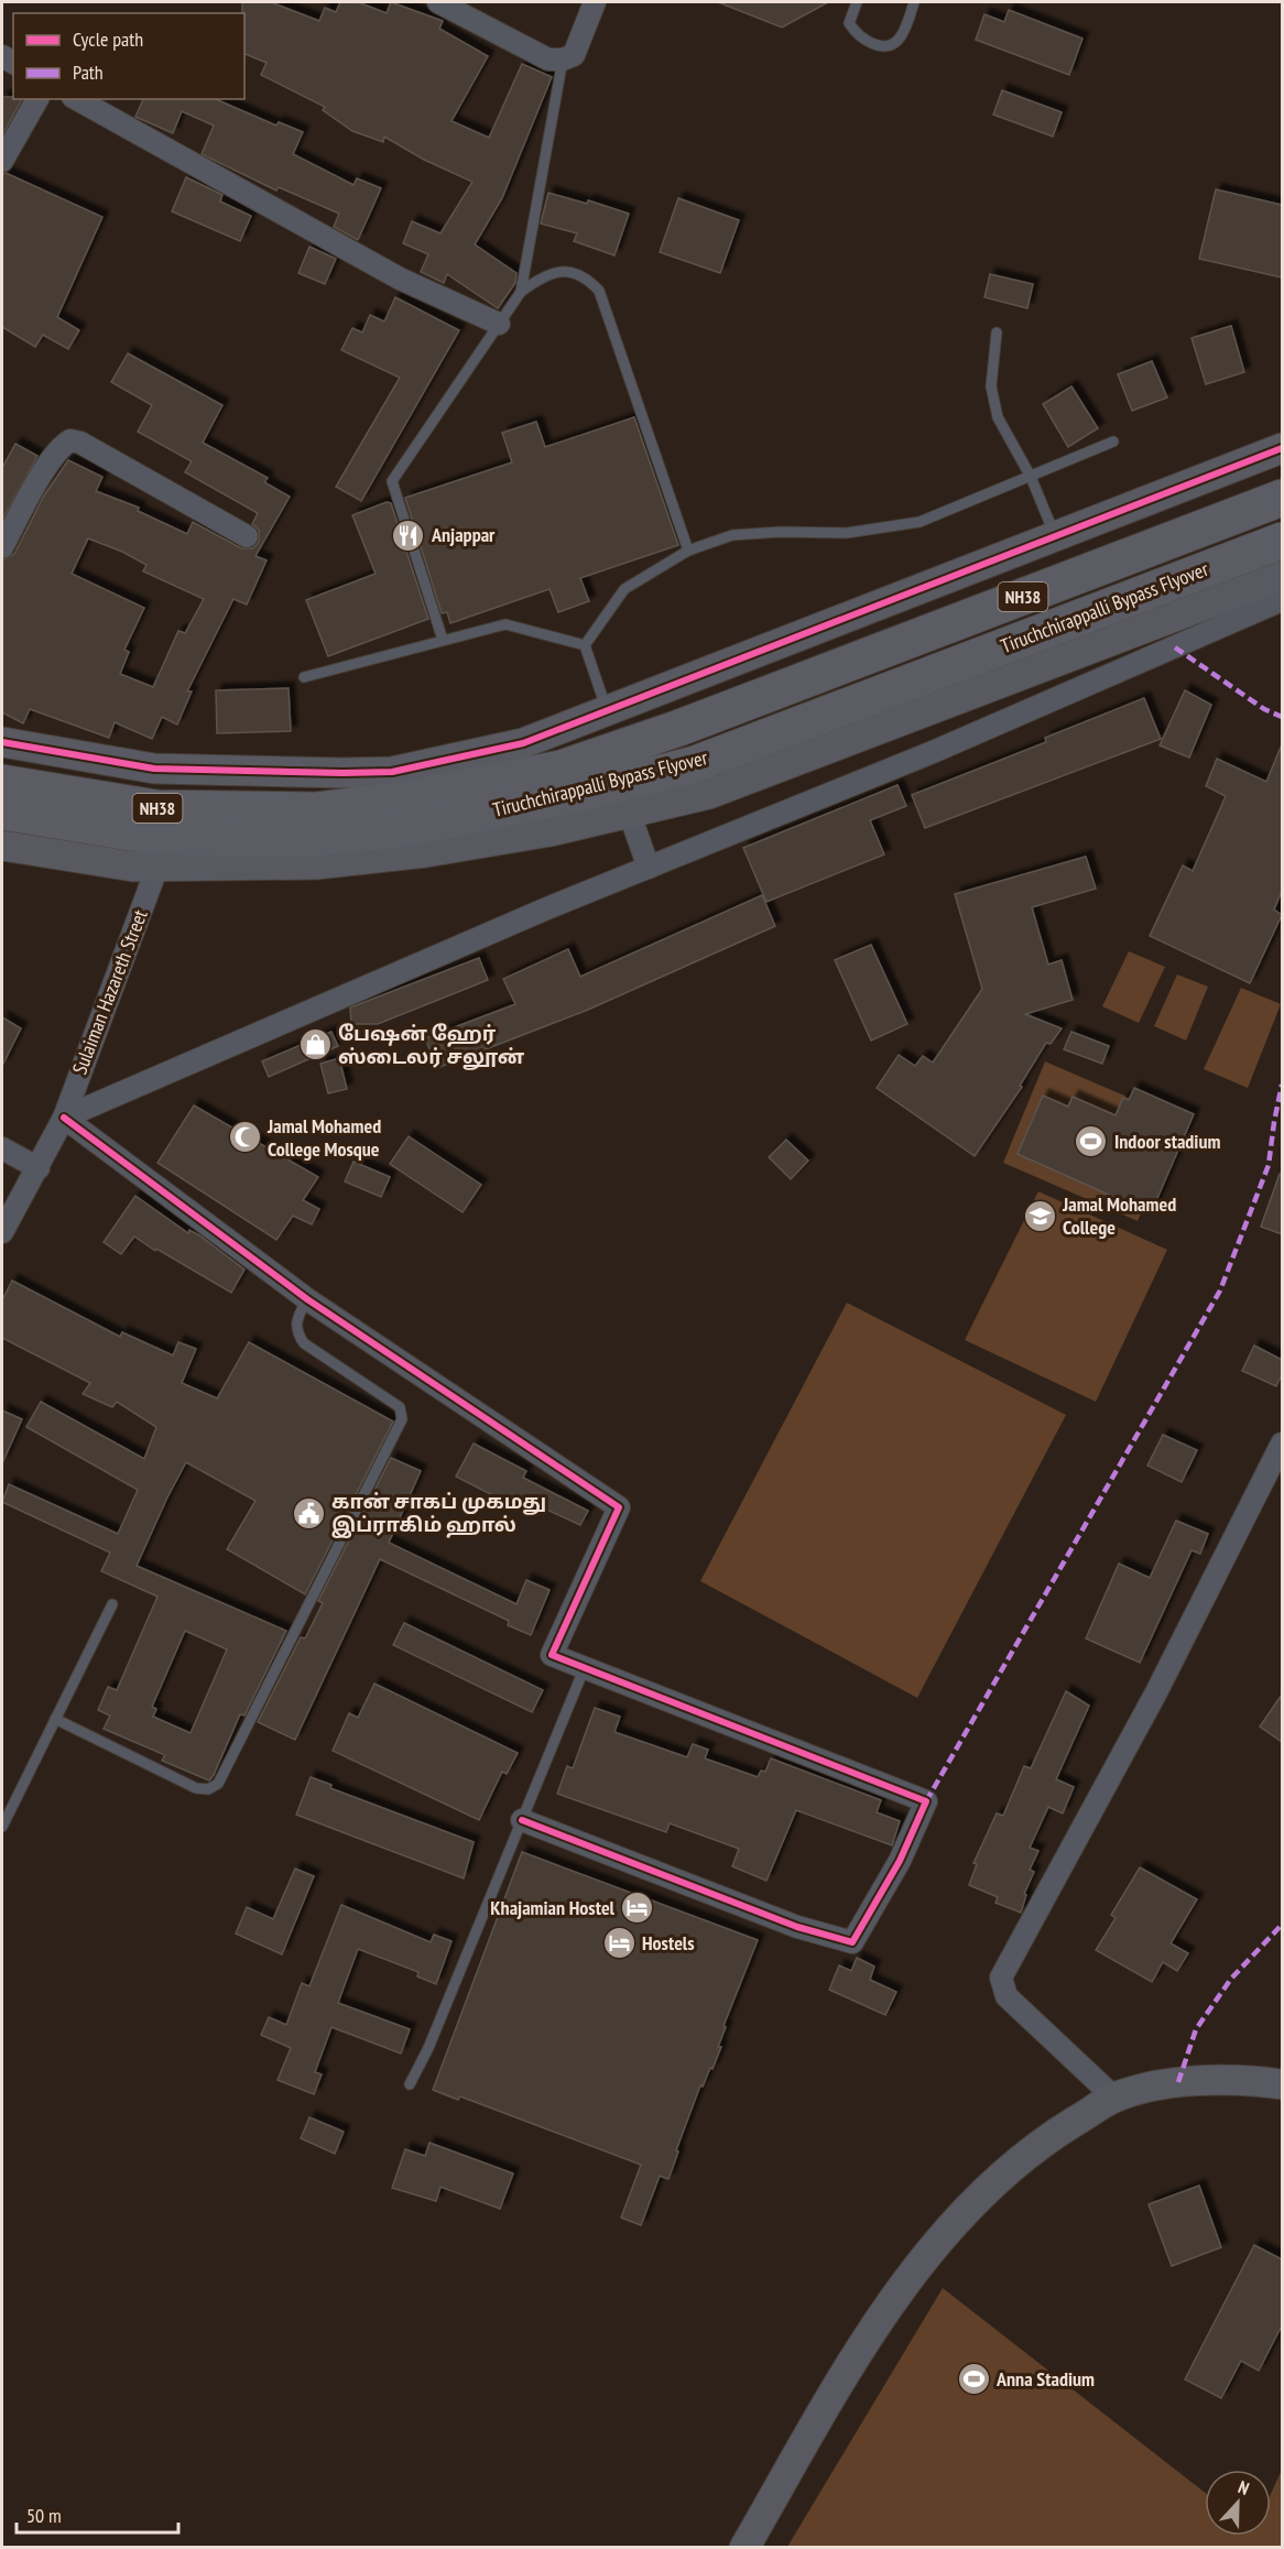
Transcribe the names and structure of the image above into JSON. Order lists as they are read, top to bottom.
{
  "streets": {
    "highway": ["NH38", "Tiruchchirappalli Bypass Flyover"],
    "street": ["Sulaiman Hazareth Street"]
  },
  "crossings": [
    ["NH38", "Tiruchchirappalli Bypass Flyover"]
  ],
  "places": {
    "restaurant": ["Anjappar"],
    "shop": ["பேஷன் ஹேர் ஸ்டைலர் சலூன்"],
    "mosque": ["Jamal Mohamed College Mosque"],
    "sports": ["Indoor stadium", "Anna Stadium"],
    "school or university": ["Jamal Mohamed College"],
    "public building": ["கான் சாகப் முகமது இப்ராகிம் ஹால்"],
    "hotel": ["Khajamian Hostel", "Hostels"]
  },
  "legend": ["Cycle path", "Path"],
  "scale_bar": "50 m",
  "north": "top"
}
